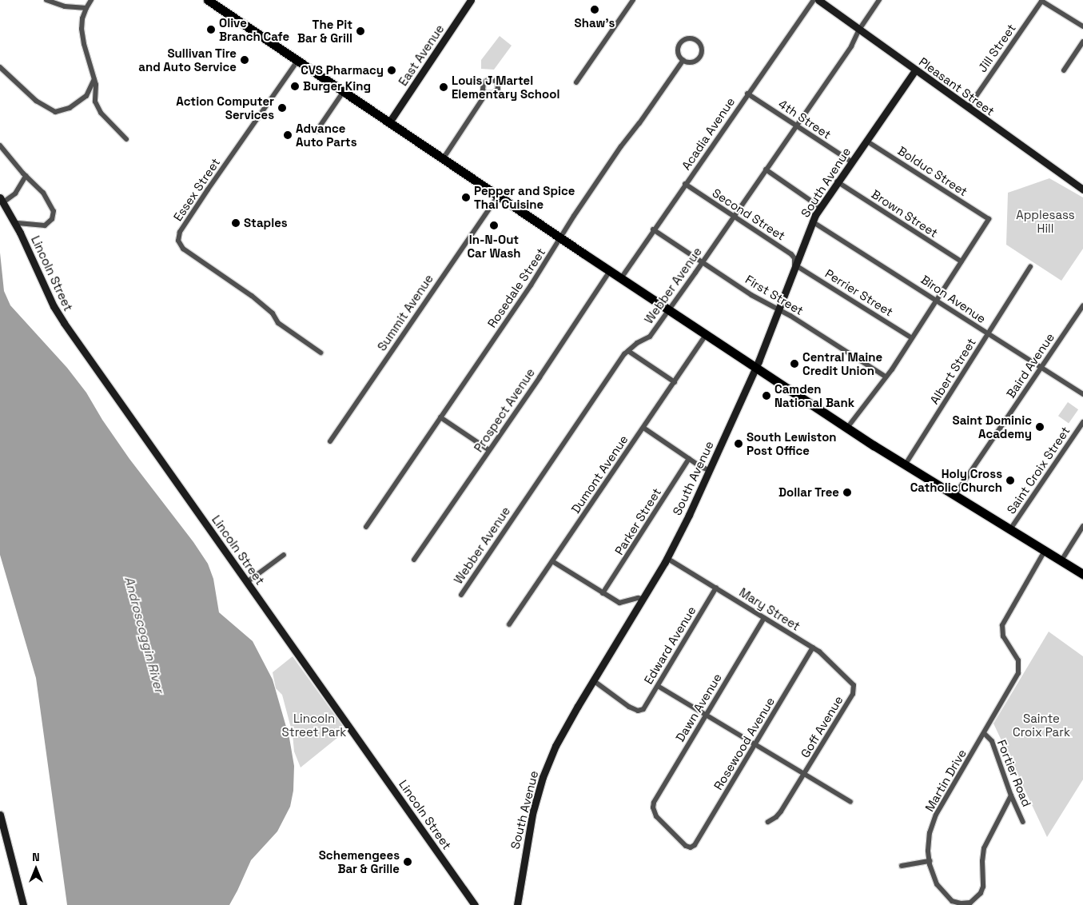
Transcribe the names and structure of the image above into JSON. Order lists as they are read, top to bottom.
{
  "streets": {
    "street": [
      "Jill Street",
      "East Avenue",
      "Pleasant Street",
      "4th Street",
      "Acadia Avenue",
      "Bolduc Street",
      "South Avenue",
      "Essex Street",
      "Brown Street",
      "Second Street",
      "Lincoln Street",
      "Webber Avenue",
      "Rosedale Street",
      "Perrier Street",
      "First Street",
      "Biron Avenue",
      "Summit Avenue",
      "Baird Avenue",
      "Albert Street",
      "Prospect Avenue",
      "Saint Croix Street",
      "Dumont Avenue",
      "Parker Street",
      "Mary Street",
      "Edward Avenue",
      "Dawn Avenue",
      "Goff Avenue",
      "Rosewood Avenue",
      "Fortier Road",
      "Martin Drive"
    ]
  },
  "crossings": [
    ["Jill Street", "Pleasant Street"],
    ["Pleasant Street", "South Avenue"],
    ["Pleasant Street", "Webber Avenue"],
    ["4th Street", "Acadia Avenue"],
    ["4th Street", "South Avenue"],
    ["4th Street", "Webber Avenue"],
    ["Acadia Avenue", "Second Street"],
    ["Acadia Avenue", "First Street"],
    ["Bolduc Street", "South Avenue"],
    ["Bolduc Street", "Brown Street"],
    ["South Avenue", "Brown Street"],
    ["South Avenue", "Second Street"],
    ["South Avenue", "Perrier Street"],
    ["South Avenue", "First Street"],
    ["South Avenue", "Biron Avenue"],
    ["South Avenue", "Mary Street"],
    ["South Avenue", "Edward Avenue"],
    ["Second Street", "Webber Avenue"],
    ["Second Street", "Perrier Street"],
    ["Webber Avenue", "First Street"],
    ["Biron Avenue", "Baird Avenue"],
    ["Biron Avenue", "Albert Street"],
    ["Mary Street", "Edward Avenue"],
    ["Mary Street", "Dawn Avenue"],
    ["Mary Street", "Goff Avenue"],
    ["Mary Street", "Rosewood Avenue"],
    ["Dawn Avenue", "Rosewood Avenue"],
    ["Fortier Road", "Martin Drive"]
  ],
  "water": ["Androscoggin River"],
  "parks": ["Applesass Hill", "Lincoln Street Park", "Sainte Croix Park"],
  "places": [
    "Shaw's",
    "Olive Branch Cafe",
    "The Pit Bar & Grill",
    "Sullivan Tire and Auto Service",
    "CVS Pharmacy",
    "Burger King",
    "Louis J Martel Elementary School",
    "Action Computer Services",
    "Advance Auto Parts",
    "Pepper and Spice Thai Cuisine",
    "Staples",
    "In-N-Out Car Wash",
    "Central Maine Credit Union",
    "Camden National Bank",
    "Saint Dominic Academy",
    "South Lewiston Post Office",
    "Holy Cross Catholic Church",
    "Dollar Tree",
    "Schemengees Bar & Grille"
  ],
  "north": "top"
}
